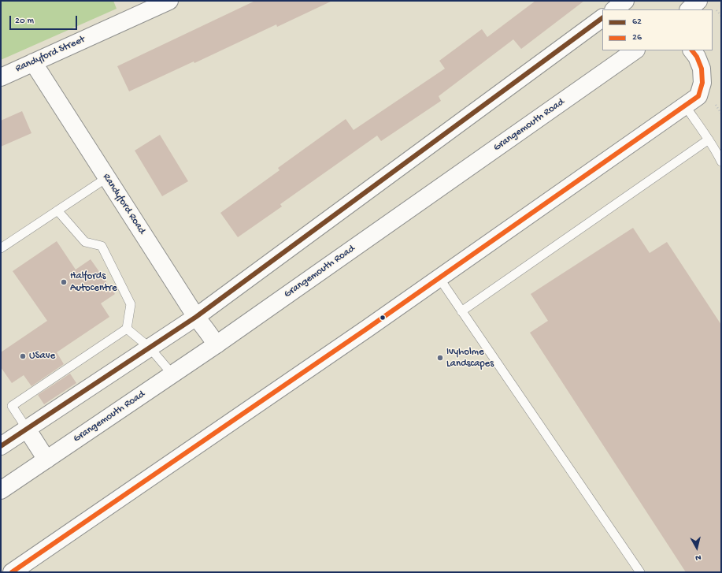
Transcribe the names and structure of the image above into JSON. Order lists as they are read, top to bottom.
{
  "streets": {
    "street": ["Randyford Street", "Grangemouth Road", "Randyford Road"]
  },
  "crossings": [
    ["Randyford Street", "Randyford Road"],
    ["Grangemouth Road", "Randyford Road"]
  ],
  "places": ["Halfords Autocentre", "USave", "Ivyholme Landscapes"],
  "lines": ["transit line 62", "transit line 26"],
  "legend": ["62", "26"],
  "scale_bar": "20 m",
  "north": "bottom"
}
